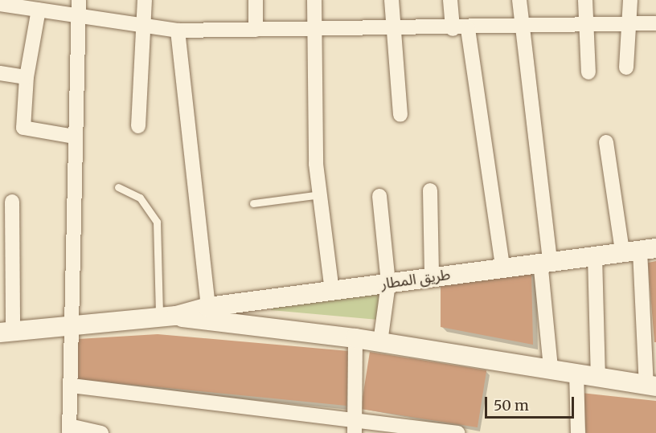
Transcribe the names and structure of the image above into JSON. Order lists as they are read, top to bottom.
{
  "streets": {
    "main road": ["طريق المطار"]
  },
  "scale_bar": "50 m"
}
